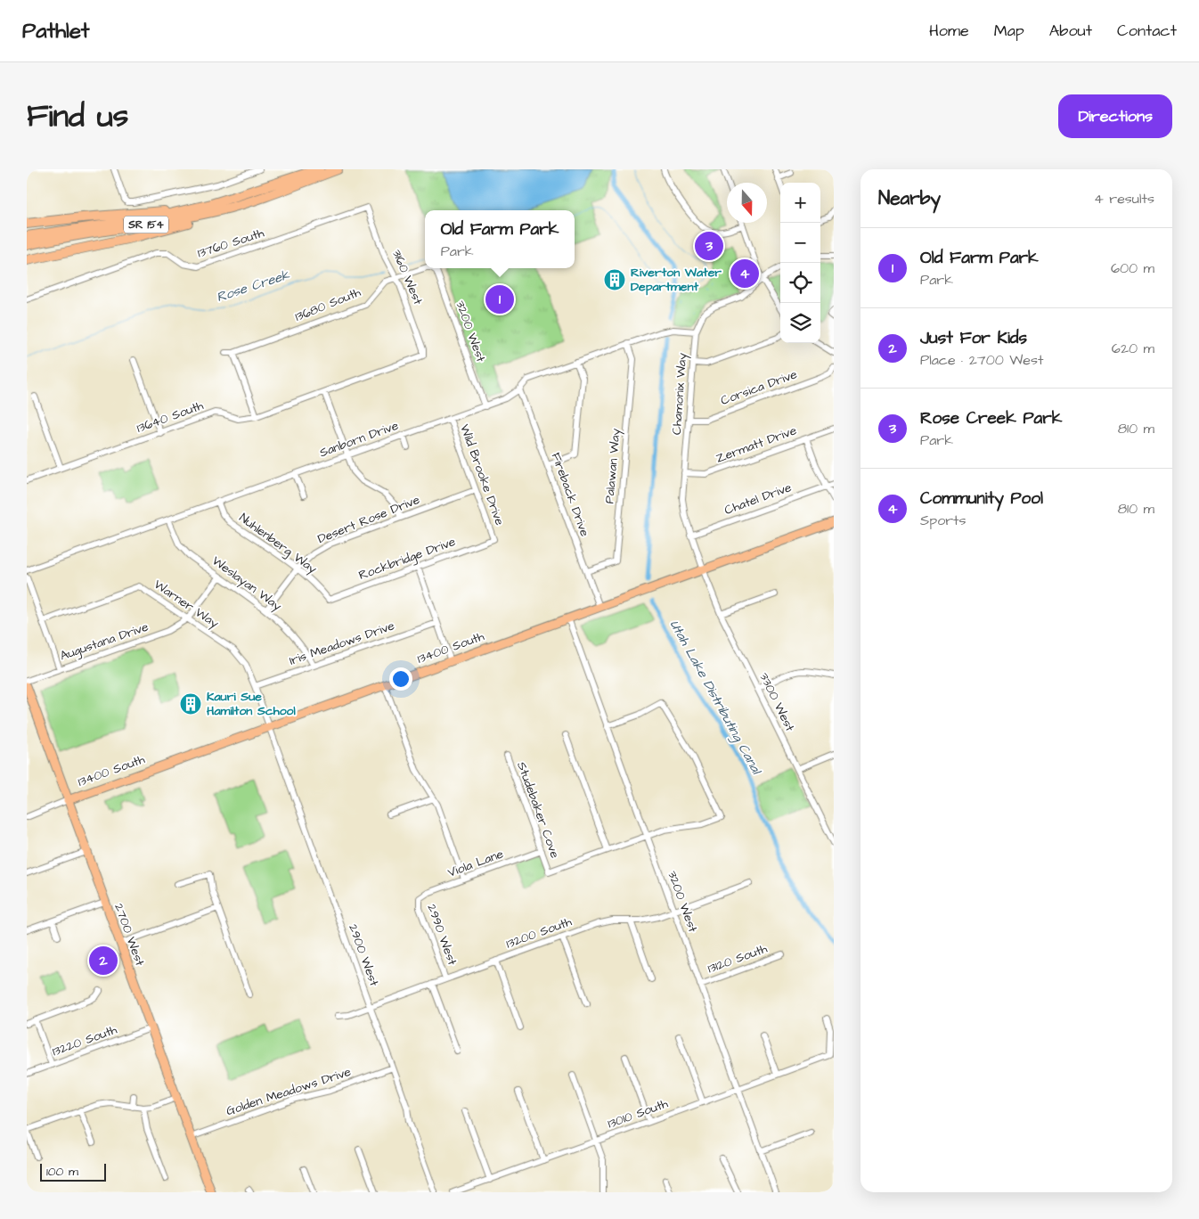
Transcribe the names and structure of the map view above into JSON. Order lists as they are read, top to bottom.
{
  "streets": {
    "highway": ["SR 154"],
    "main road": ["13400 South", "2700 West"],
    "street": [
      "13760 South",
      "3160 West",
      "13680 South",
      "3200 West",
      "Corsica Drive",
      "Chamonix Way",
      "13640 South",
      "Sanborn Drive",
      "Zermatt Drive",
      "Palawan Way",
      "Wild Brooke Drive",
      "Fireback Drive",
      "Chatel Drive",
      "Desert Rose Drive",
      "Nuhlenberg Way",
      "Rockbridge Drive",
      "Weslayan Way",
      "Warner Way",
      "Augustana Drive",
      "Iris Meadows Drive",
      "3300 West",
      "Studebaker Cove",
      "Viola Lane",
      "13200 South",
      "2990 West",
      "2900 West",
      "13120 South",
      "13220 South",
      "Golden Meadows Drive",
      "13010 South"
    ]
  },
  "crossings": [
    ["13760 South", "3160 West"],
    ["3160 West", "13680 South"],
    ["3160 West", "13640 South"],
    ["3200 West", "Sanborn Drive"],
    ["3200 West", "13400 South"],
    ["3200 West", "13200 South"],
    ["3200 West", "13120 South"],
    ["3200 West", "13010 South"],
    ["Corsica Drive", "Chamonix Way"],
    ["Chamonix Way", "Sanborn Drive"],
    ["Chamonix Way", "Zermatt Drive"],
    ["Chamonix Way", "Chatel Drive"],
    ["Chamonix Way", "13400 South"],
    ["Chamonix Way", "3300 West"],
    ["Sanborn Drive", "Palawan Way"],
    ["Sanborn Drive", "Wild Brooke Drive"],
    ["Sanborn Drive", "Fireback Drive"],
    ["Sanborn Drive", "Nuhlenberg Way"],
    ["Sanborn Drive", "Weslayan Way"],
    ["Palawan Way", "Fireback Drive"],
    ["Wild Brooke Drive", "Desert Rose Drive"],
    ["Wild Brooke Drive", "Rockbridge Drive"],
    ["Fireback Drive", "13400 South"],
    ["Desert Rose Drive", "Nuhlenberg Way"],
    ["Desert Rose Drive", "Weslayan Way"],
    ["Nuhlenberg Way", "Rockbridge Drive"],
    ["Weslayan Way", "Iris Meadows Drive"],
    ["Warner Way", "Augustana Drive"],
    ["Warner Way", "Iris Meadows Drive"],
    ["Warner Way", "13400 South"],
    ["Warner Way", "2900 West"],
    ["13400 South", "3300 West"],
    ["13400 South", "2700 West"],
    ["13400 South", "2900 West"],
    ["Studebaker Cove", "Viola Lane"],
    ["Viola Lane", "2990 West"],
    ["13200 South", "2990 West"],
    ["13200 South", "2900 West"],
    ["2700 West", "13220 South"],
    ["2700 West", "Golden Meadows Drive"],
    ["2900 West", "Golden Meadows Drive"]
  ],
  "water": ["Rose Creek", "Utah Lake Distributing Canal"],
  "places": {
    "building": ["Riverton Water Department", "Kauri Sue Hamilton School"]
  },
  "scale_bar": "100 m",
  "north": "bottom",
  "page": {
    "header": "Pathlet",
    "nav": [
      "Home",
      "Map",
      "About",
      "Contact"
    ],
    "title": "Find us",
    "buttons": "Directions",
    "heading": ["Nearby", "4 results"],
    "map_buttons": ["+", "−"],
    "popup": ["Old Farm Park", "Park"],
    "list": [
      {
        "mark": "1",
        "name": "Old Farm Park",
        "note": "Park",
        "value": "600 m"
      },
      {
        "mark": "2",
        "name": "Just For Kids",
        "note": "Place · 2700 West",
        "value": "620 m"
      },
      {
        "mark": "3",
        "name": "Rose Creek Park",
        "note": "Park",
        "value": "810 m"
      },
      {
        "mark": "4",
        "name": "Community Pool",
        "note": "Sports",
        "value": "810 m"
      }
    ],
    "pins": [
      "3",
      "4",
      "1",
      "2"
    ],
    "scale": "100 m"
  }
}
